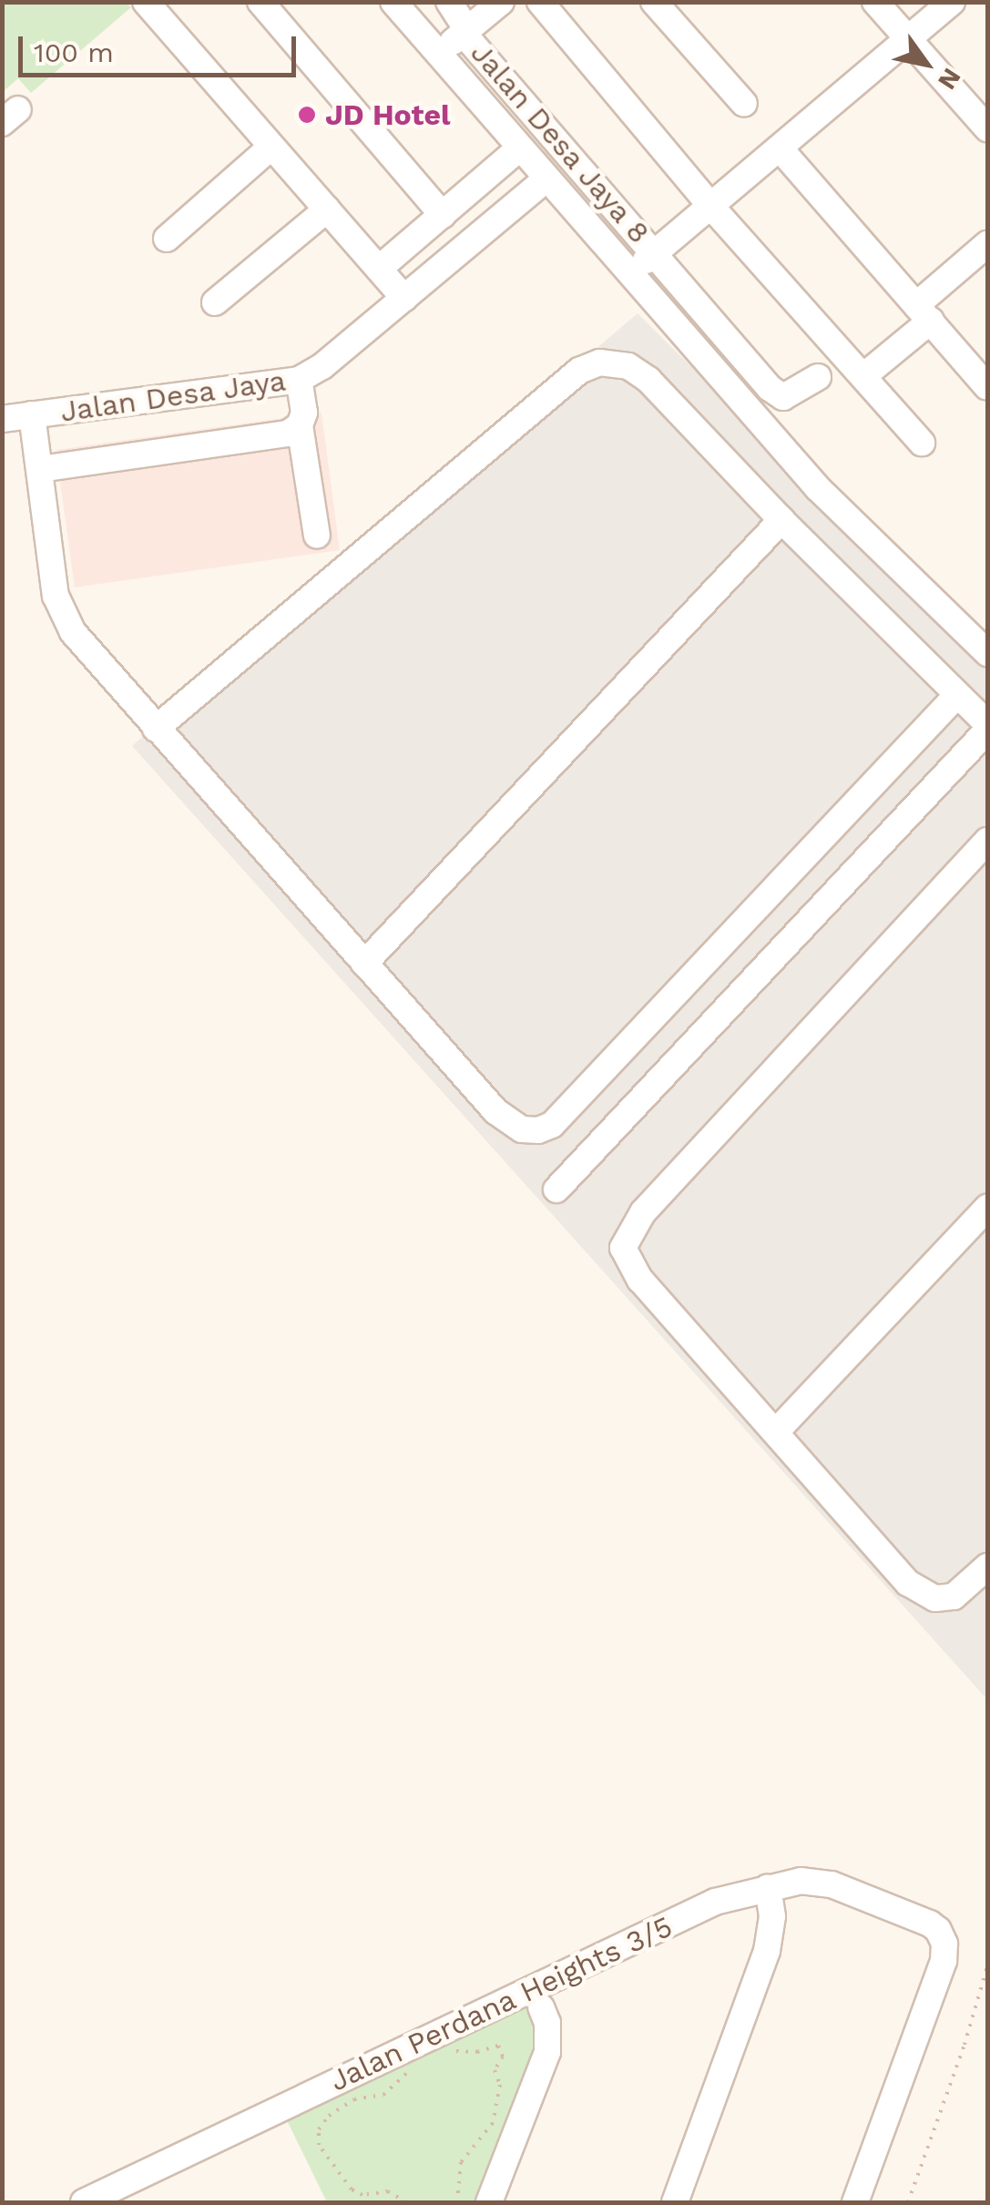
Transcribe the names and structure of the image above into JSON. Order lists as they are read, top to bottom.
{
  "streets": {
    "street": ["Jalan Desa Jaya 8", "Jalan Desa Jaya", "Jalan Perdana Heights 3/5"]
  },
  "crossings": [
    ["Jalan Desa Jaya 8", "Jalan Desa Jaya"]
  ],
  "places": ["JD Hotel"],
  "scale_bar": "100 m",
  "north": "bottom right"
}
